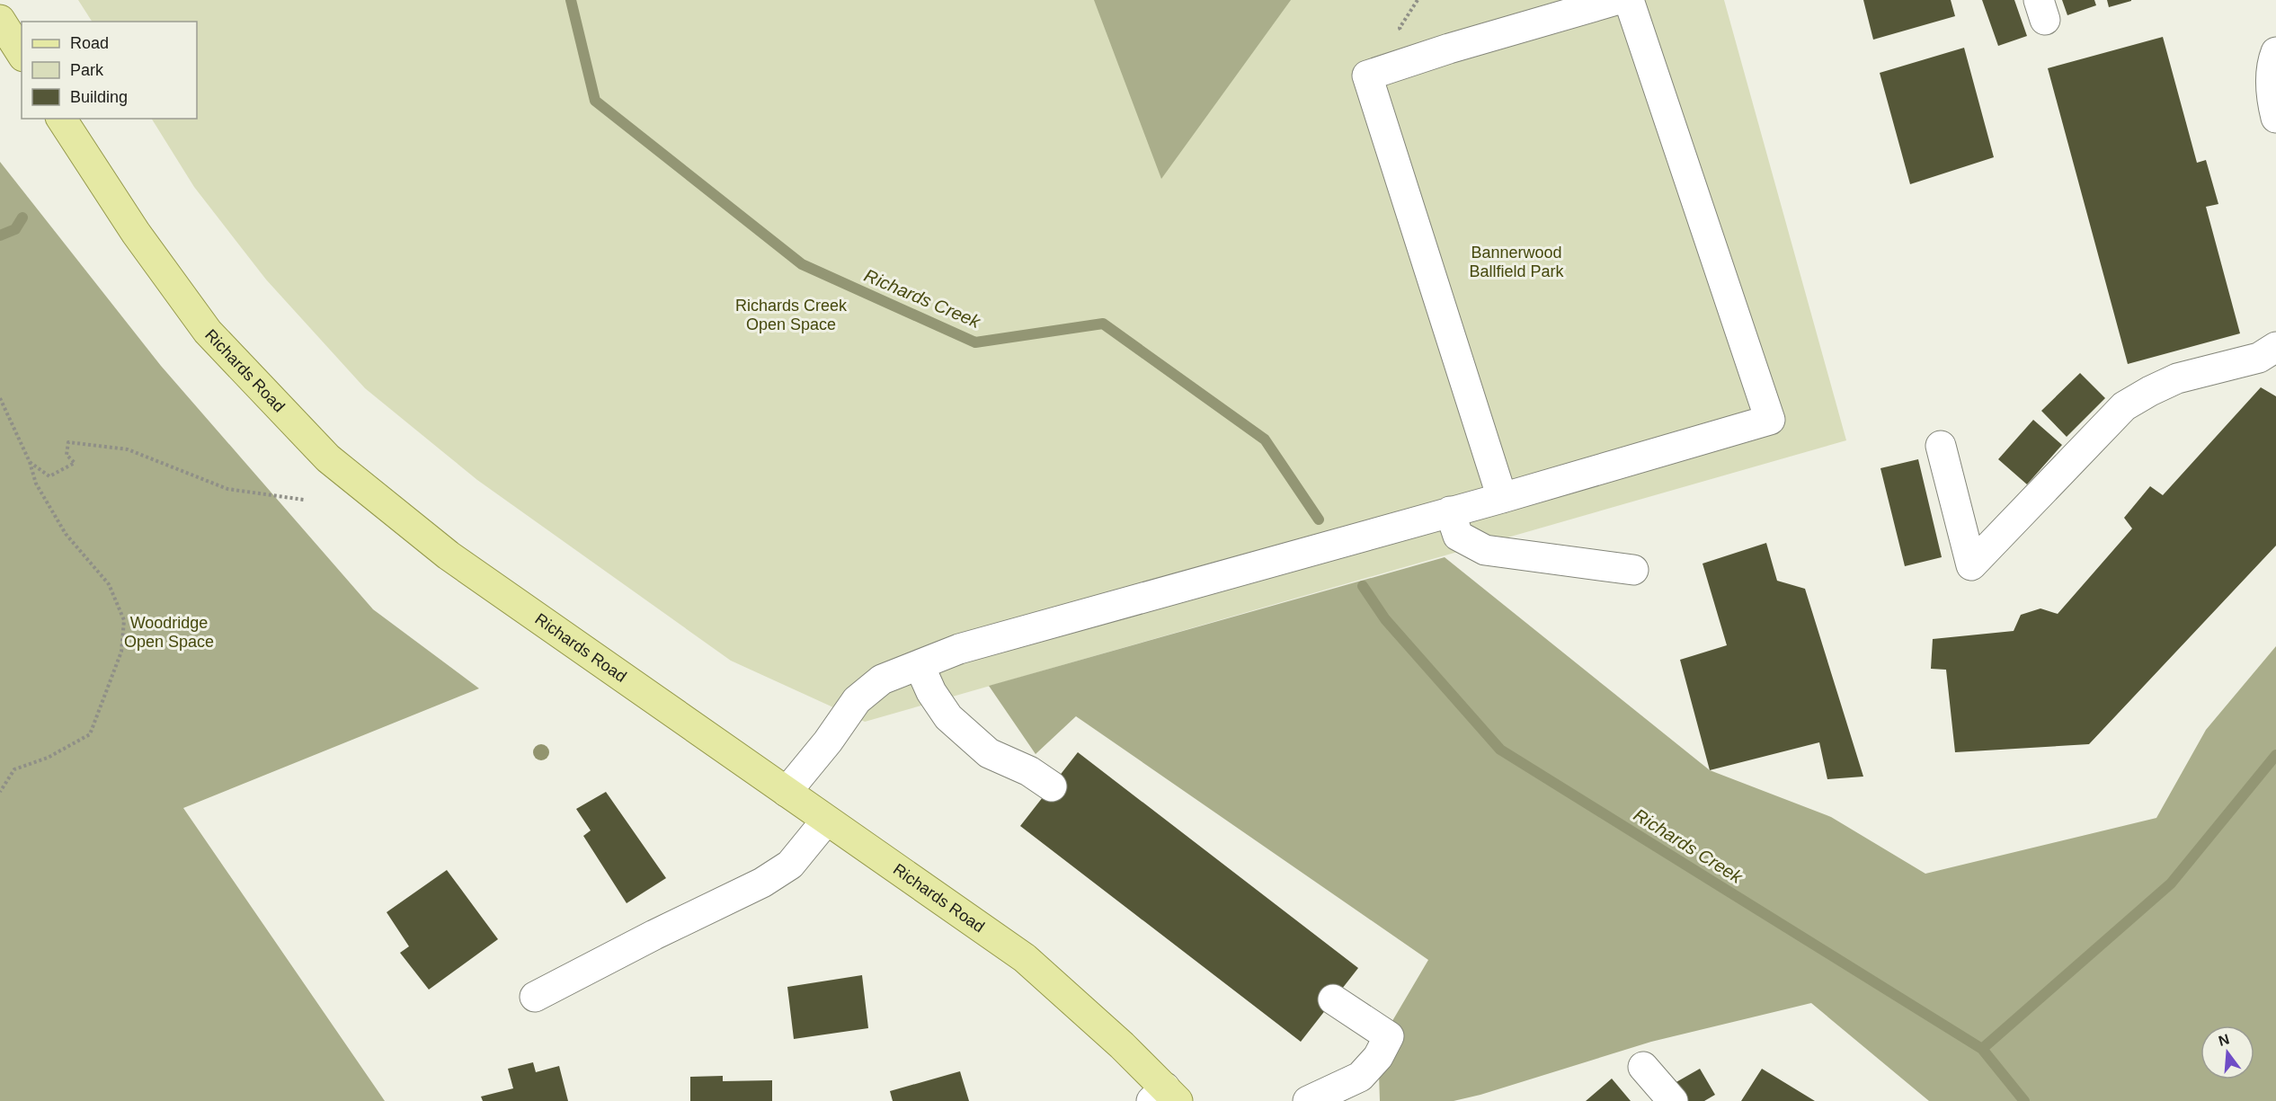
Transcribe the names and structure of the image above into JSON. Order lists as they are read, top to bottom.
{
  "streets": {
    "main road": ["Richards Road"]
  },
  "water": ["Richards Creek"],
  "parks": ["Bannerwood Ballfield Park", "Richards Creek Open Space", "Woodridge Open Space"],
  "legend": ["Road", "Park", "Building"],
  "north": "top"
}
